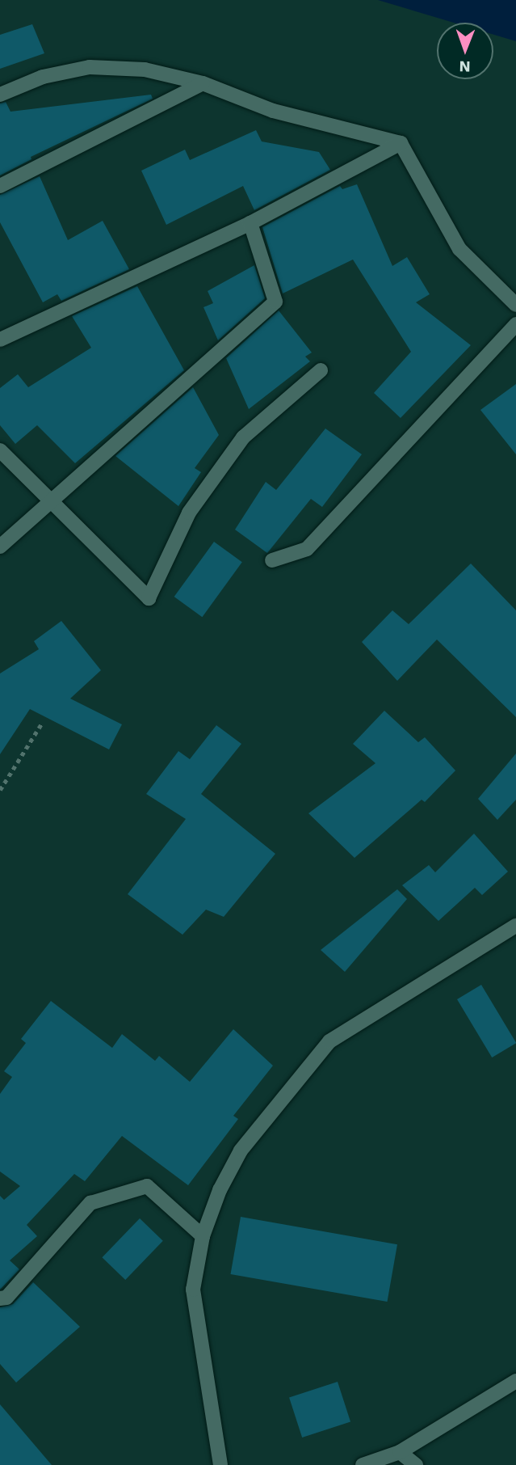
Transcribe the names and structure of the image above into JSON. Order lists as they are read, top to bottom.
{
  "north": "bottom"
}
